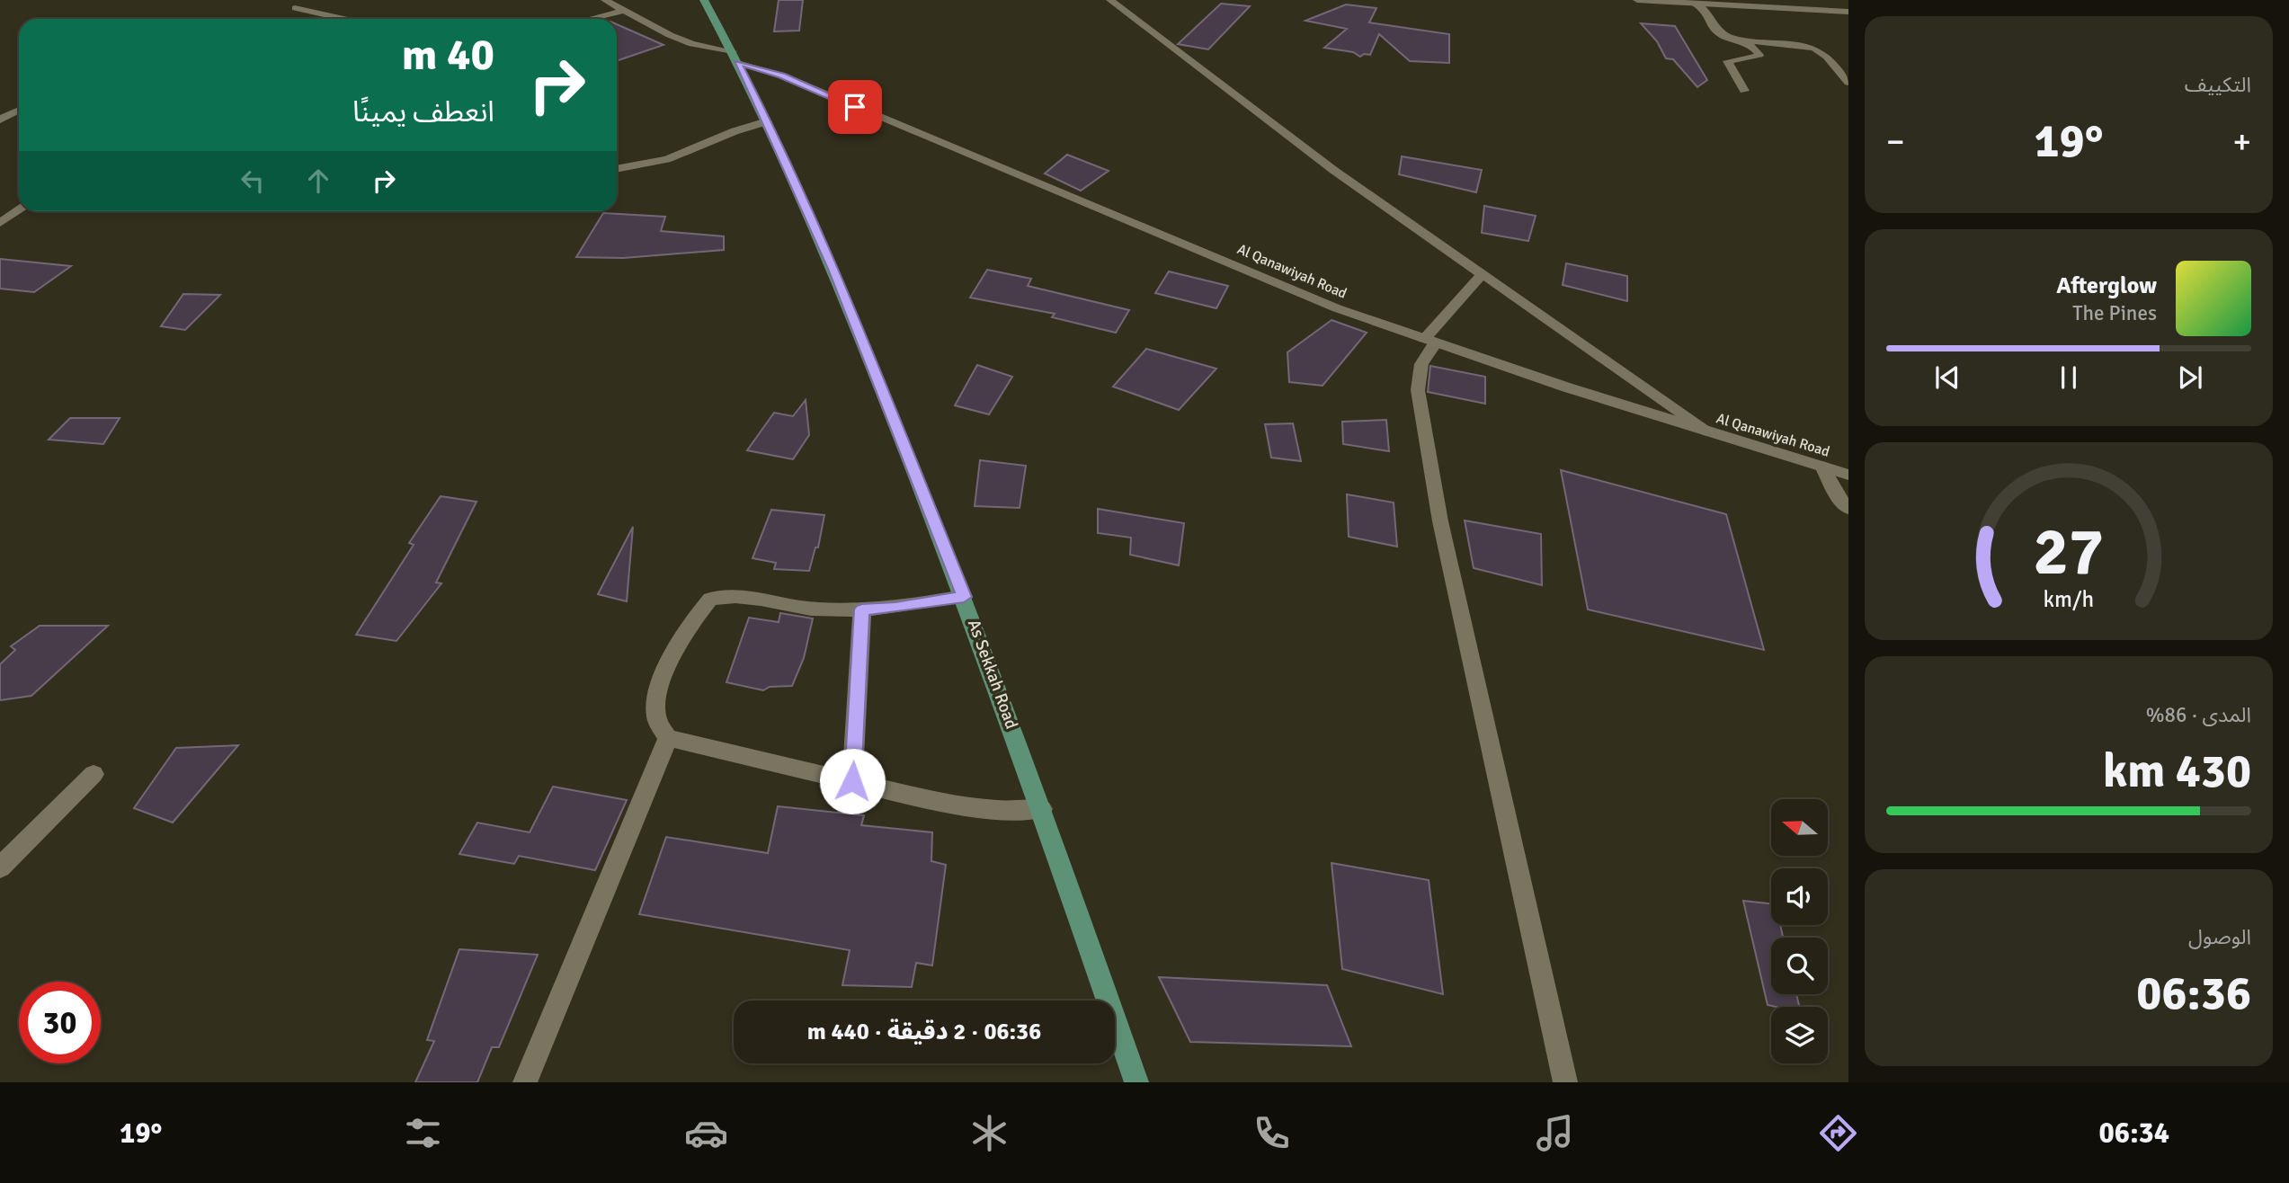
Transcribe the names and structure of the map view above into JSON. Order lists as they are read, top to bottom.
{
  "streets": {
    "main road": ["As Sekkah Road"],
    "street": ["Al Qanawiyah Road"]
  },
  "crossings": [
    ["Al Qanawiyah Road", "As Sekkah Road"]
  ],
  "north": "left",
  "page": {
    "tile": [
      "التكييف",
      ["المدى · 86%", "430 km"],
      ["الوصول", "06:36"]
    ],
    "turn": ["40 m", "انعطف يمينًا"],
    "heat": ["−", "19°", "+"],
    "song": ["Afterglow", "The Pines"],
    "limit": "30",
    "trip": "06:36 · 2 دقيقة · 440 m",
    "tabs": ["06:34", "19°"],
    "gauge": ["27", "km/h"]
  }
}
